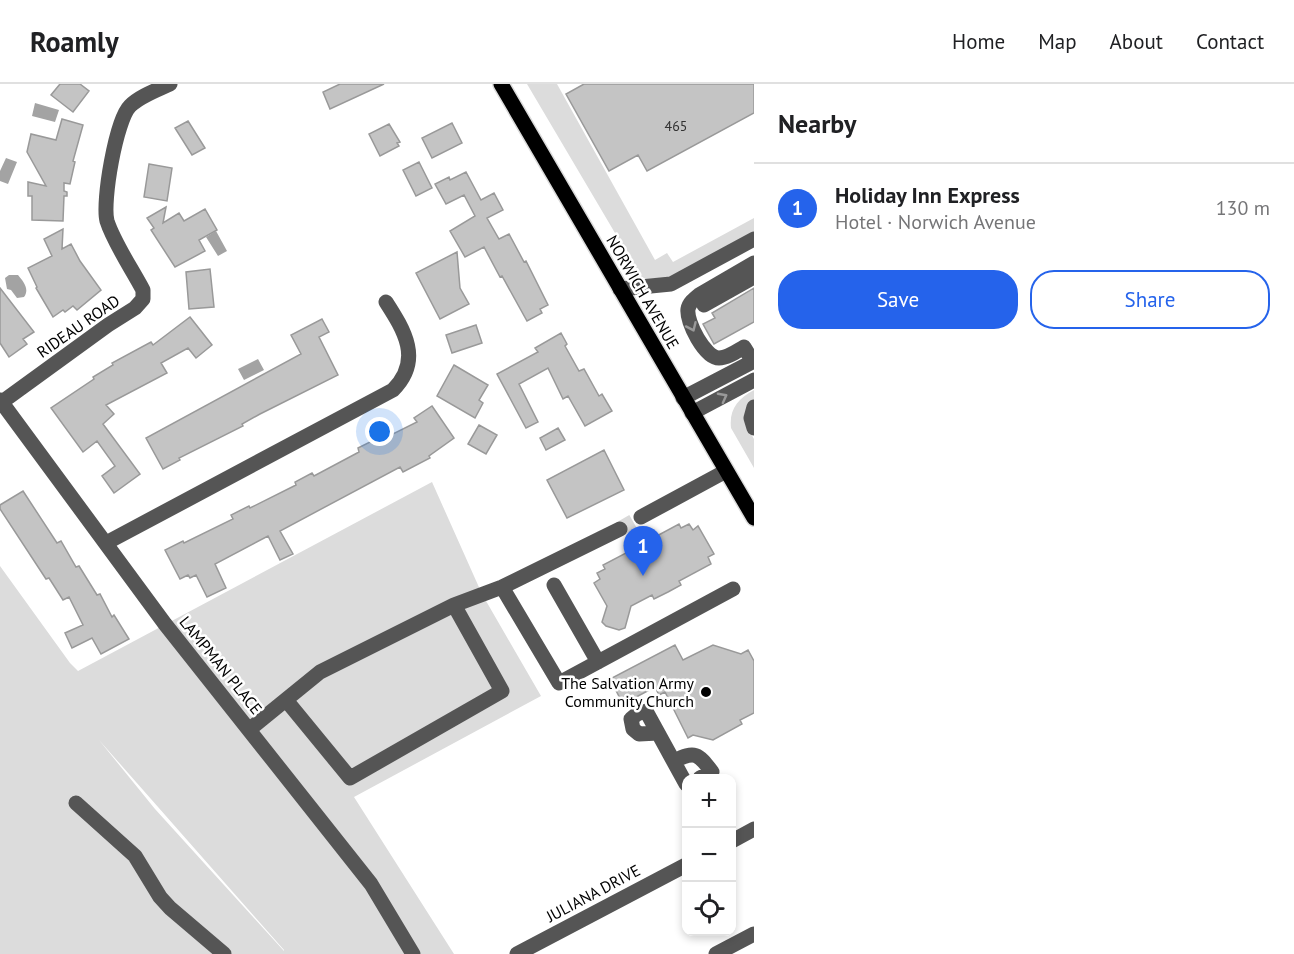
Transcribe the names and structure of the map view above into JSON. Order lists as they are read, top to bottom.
{
  "streets": {
    "main road": ["NORWICH AVENUE"],
    "street": ["RIDEAU ROAD", "LAMPMAN PLACE", "JULIANA DRIVE"]
  },
  "crossings": [
    ["RIDEAU ROAD", "LAMPMAN PLACE"]
  ],
  "places": ["The Salvation Army Community Church"],
  "house_numbers": ["465"],
  "page": {
    "header": "Roamly",
    "nav": [
      "Home",
      "Map",
      "About",
      "Contact"
    ],
    "heading": "Nearby",
    "list": [
      {
        "mark": "1",
        "name": "Holiday Inn Express",
        "note": "Hotel · Norwich Avenue",
        "value": "130 m"
      }
    ],
    "buttons": ["Save", "Share"],
    "pins": "1",
    "map_buttons": ["+", "−"]
  }
}
